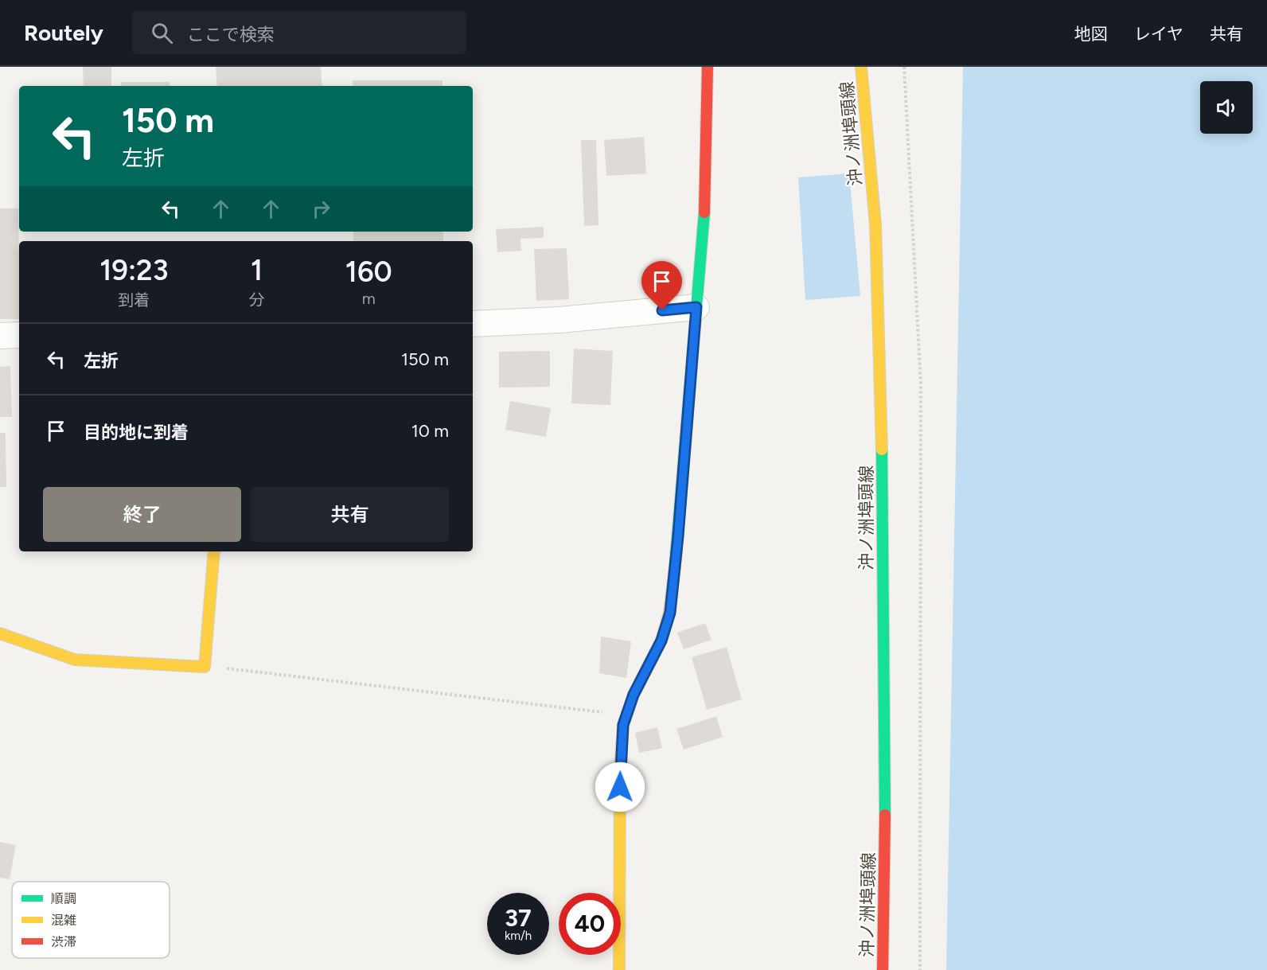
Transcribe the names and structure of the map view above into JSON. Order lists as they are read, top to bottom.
{
  "streets": {
    "street": ["沖ノ洲埠頭線"]
  },
  "legend": ["順調", "混雑", "渋滞"],
  "page": {
    "header": "Routely",
    "search": "ここで検索",
    "nav": ["地図", "レイヤ", "共有"],
    "turn": ["150 m", "左折"],
    "eta": [
      "19:23",
      "到着",
      "1",
      "分",
      "160",
      "m"
    ],
    "list": [
      {
        "name": "左折",
        "value": "150 m"
      },
      {
        "name": "目的地に到着",
        "value": "10 m"
      }
    ],
    "buttons": ["終了", "共有"],
    "speed": "37 km/h",
    "limit": "40"
  }
}
